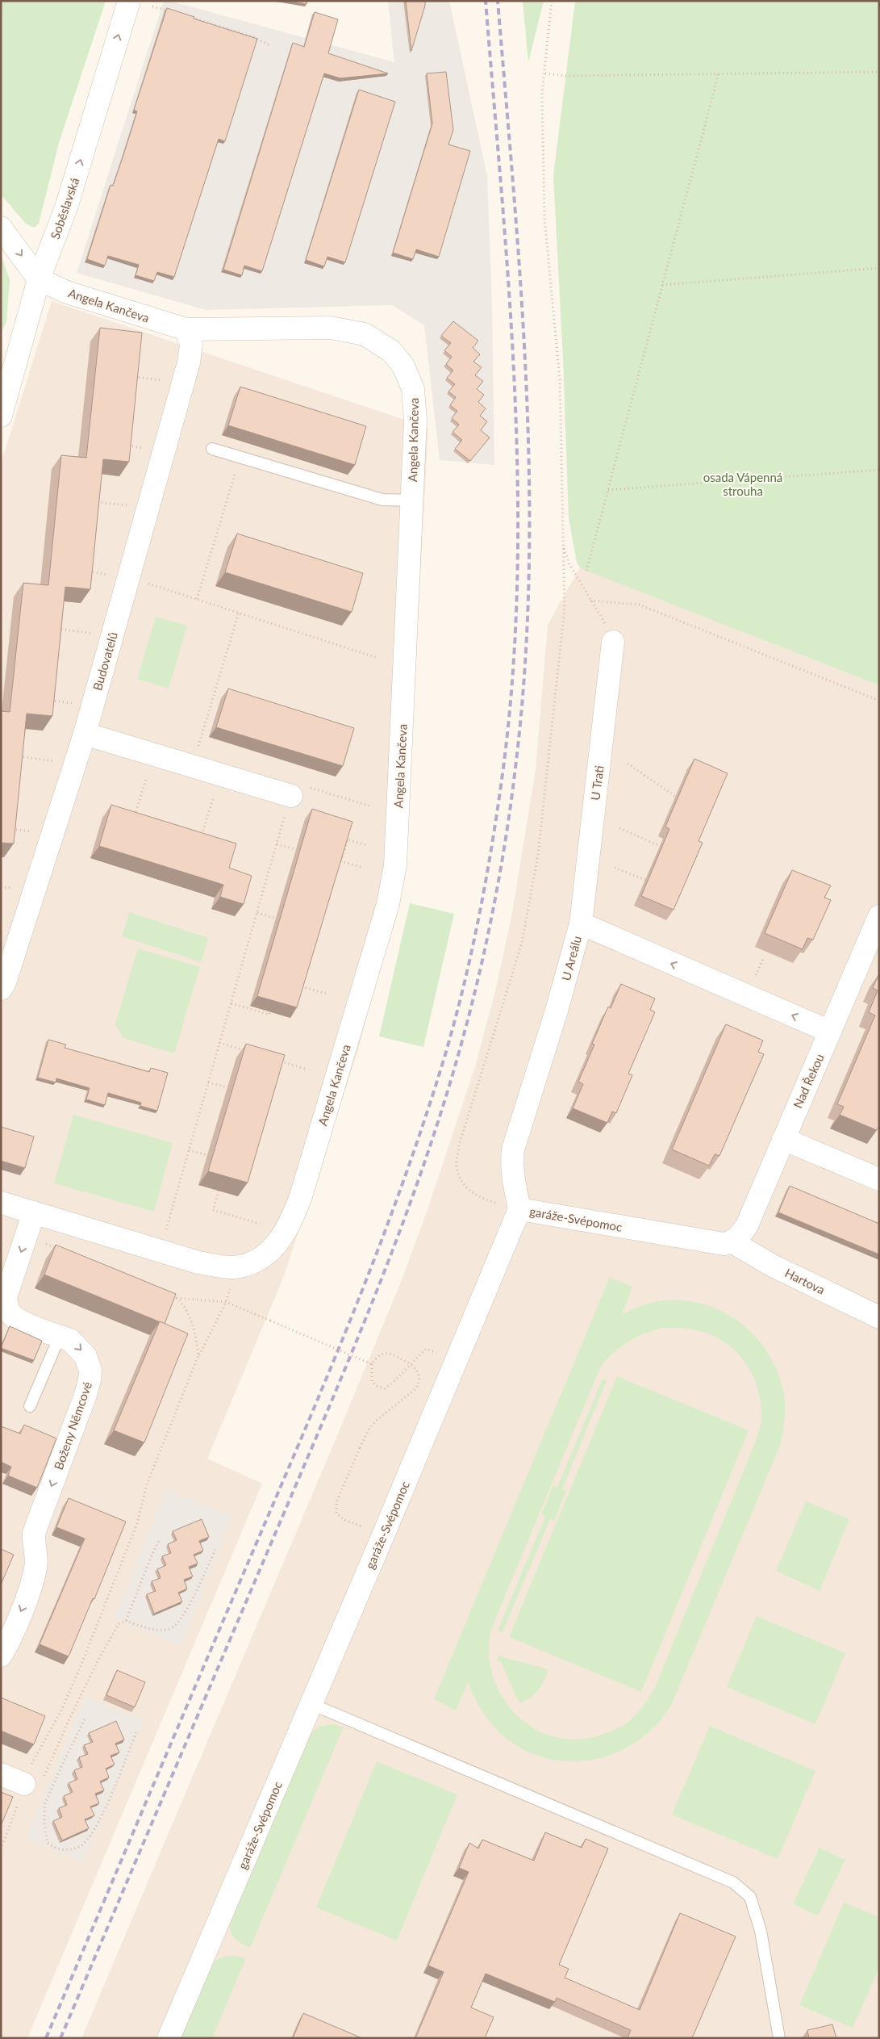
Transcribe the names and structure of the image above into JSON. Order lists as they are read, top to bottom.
{
  "streets": {
    "street": [
      "Soběslavská",
      "Angela Kančeva",
      "Budovatelů",
      "U Trati",
      "U Areálu",
      "Nad Řekou",
      "garáže-Svépomoc",
      "Hartova",
      "Boženy Němcové"
    ]
  },
  "crossings": [
    ["Soběslavská", "Angela Kančeva"],
    ["Angela Kančeva", "Budovatelů"],
    ["Angela Kančeva", "Boženy Němcové"],
    ["U Trati", "U Areálu"],
    ["U Areálu", "Nad Řekou"],
    ["U Areálu", "garáže-Svépomoc"],
    ["Nad Řekou", "garáže-Svépomoc"],
    ["Nad Řekou", "Hartova"],
    ["garáže-Svépomoc", "Hartova"]
  ],
  "one_way": ["Soběslavská", "U Areálu", "Boženy Němcové"],
  "parks": ["osada Vápenná strouha"]
}
